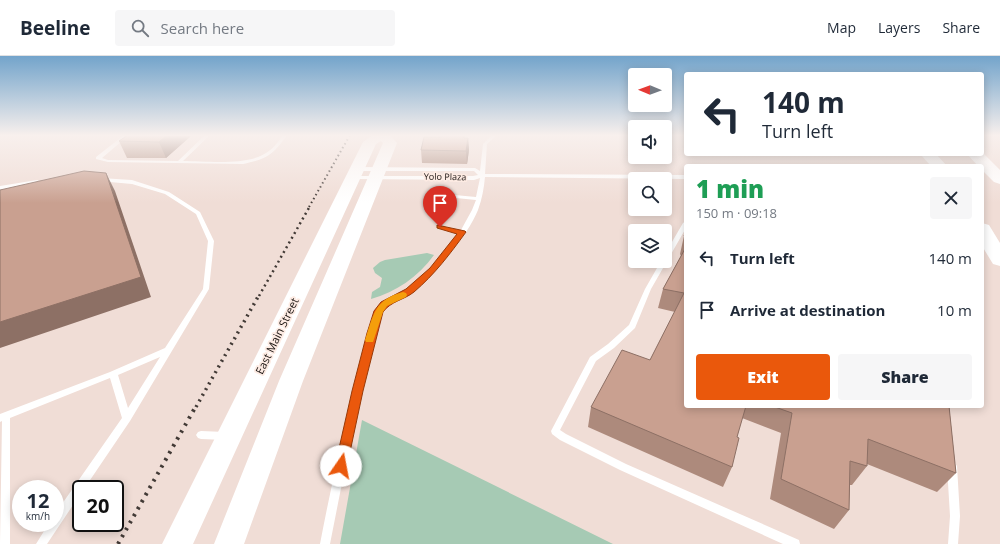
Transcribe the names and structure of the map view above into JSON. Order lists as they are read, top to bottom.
{
  "streets": {
    "main road": ["East Main Street"],
    "lane": ["Yolo Plaza"]
  },
  "crossings": [
    ["Yolo Plaza", "East Main Street"]
  ],
  "north": "left",
  "page": {
    "header": "Beeline",
    "search": "Search here",
    "nav": ["Map", "Layers", "Share"],
    "turn": ["140 m", "Turn left"],
    "heading": ["1 min", "150 m · 09:18"],
    "list": [
      {
        "name": "Turn left",
        "value": "140 m"
      },
      {
        "name": "Arrive at destination",
        "value": "10 m"
      }
    ],
    "buttons": ["Exit", "Share"],
    "speed": "12 km/h",
    "limit": "20"
  }
}
